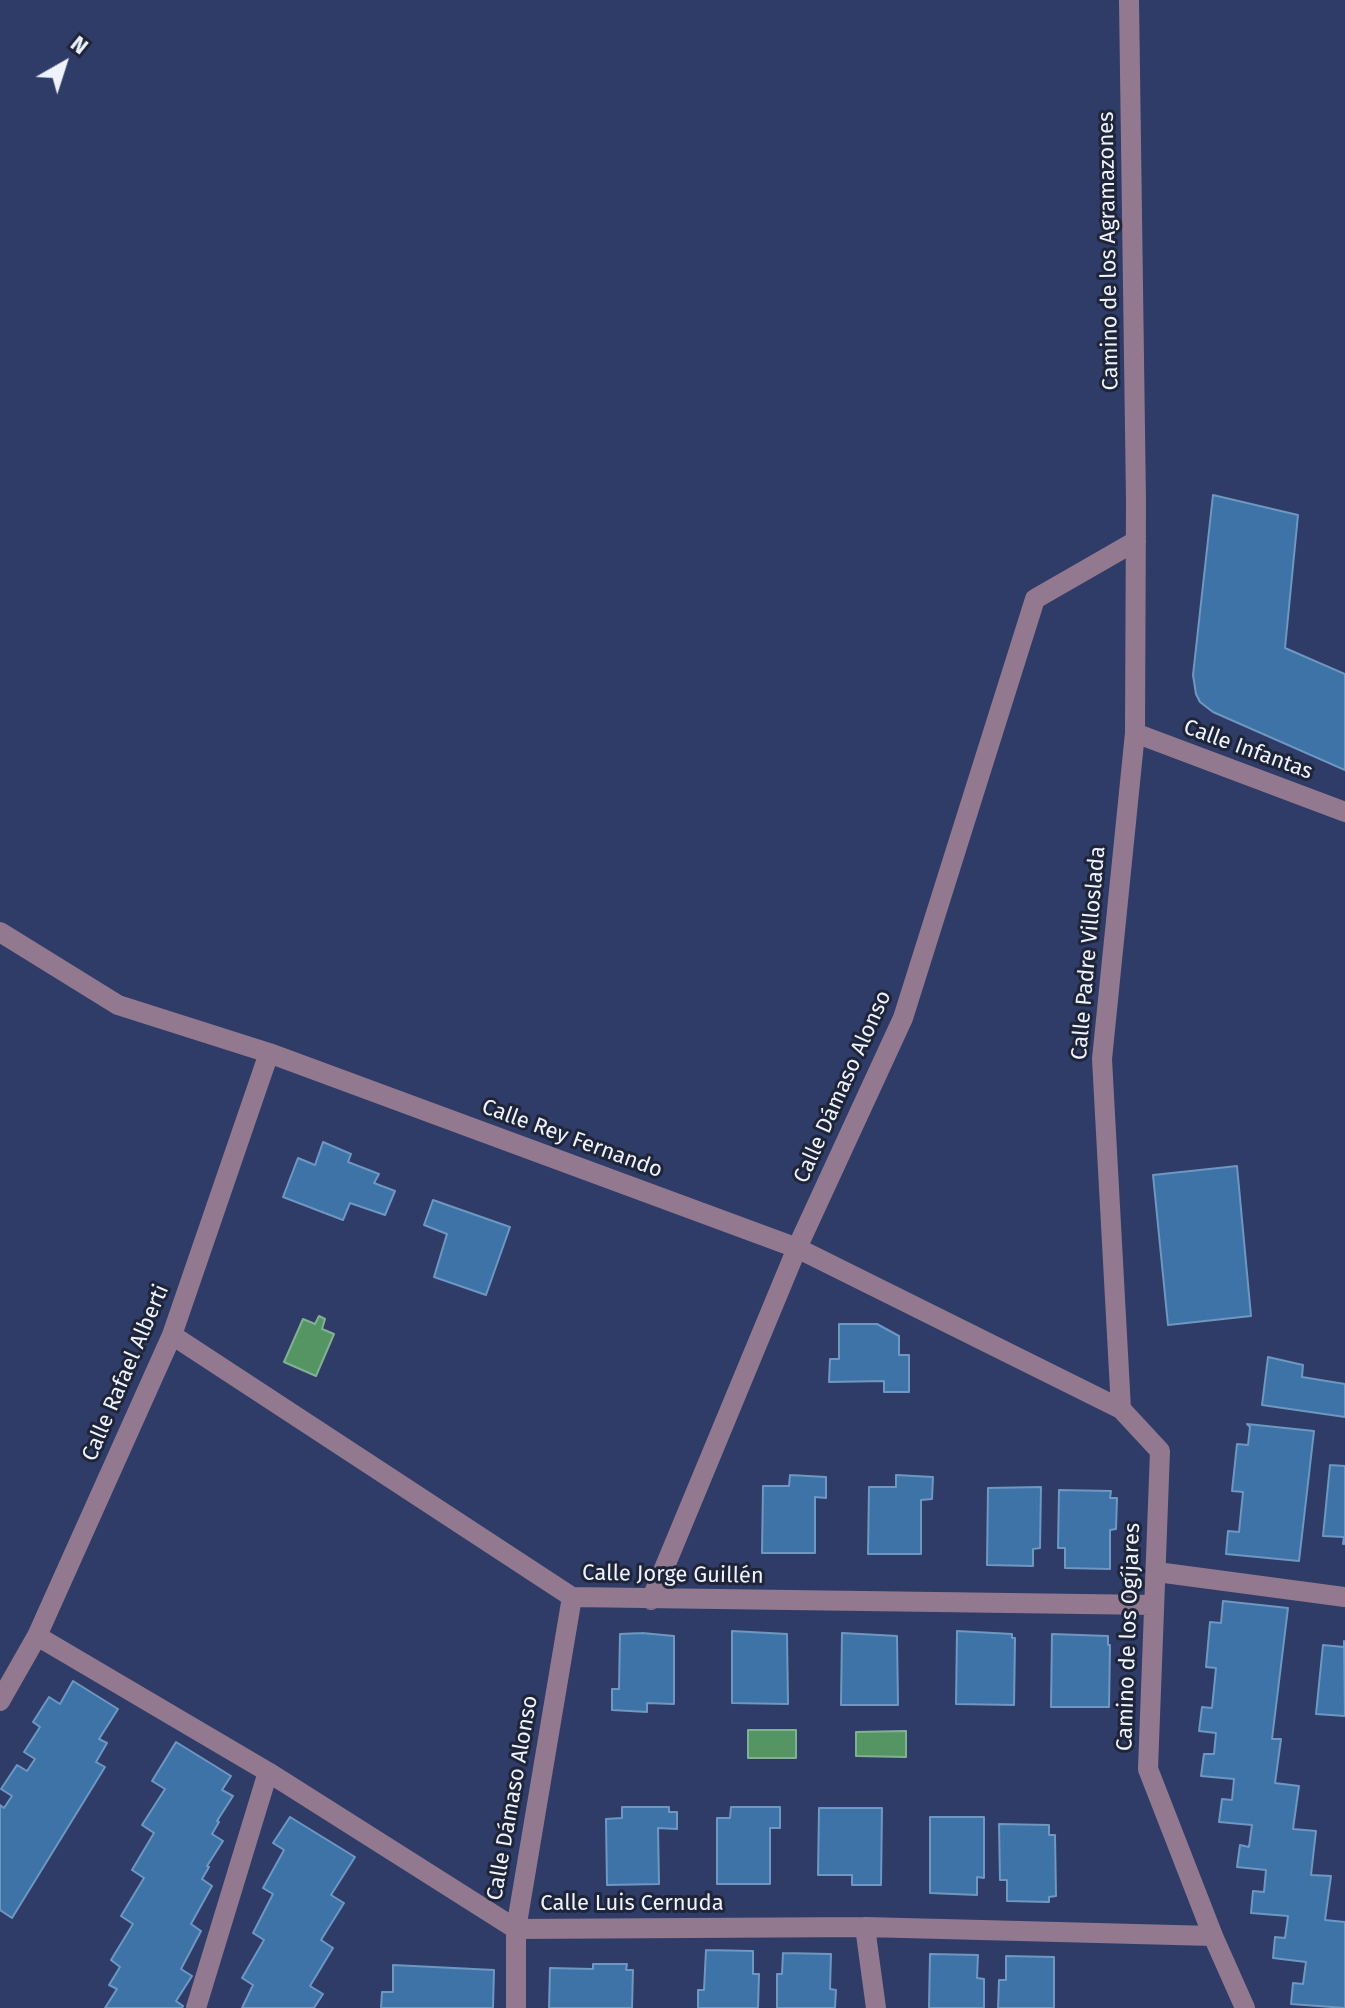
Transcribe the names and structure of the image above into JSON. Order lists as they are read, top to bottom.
{
  "streets": {
    "street": [
      "Camino de los Agramazones",
      "Calle Infantas",
      "Calle Padre Villoslada",
      "Calle Dámaso Alonso",
      "Calle Rey Fernando",
      "Calle Rafael Alberti",
      "Calle Jorge Guillén",
      "Camino de los Ogíjares",
      "Calle Luis Cernuda"
    ]
  },
  "crossings": [
    ["Camino de los Agramazones", "Calle Padre Villoslada"],
    ["Calle Infantas", "Calle Padre Villoslada"],
    ["Calle Padre Villoslada", "Calle Dámaso Alonso"],
    ["Calle Padre Villoslada", "Calle Rey Fernando"],
    ["Calle Padre Villoslada", "Camino de los Ogíjares"],
    ["Calle Dámaso Alonso", "Calle Rey Fernando"],
    ["Calle Dámaso Alonso", "Calle Jorge Guillén"],
    ["Calle Dámaso Alonso", "Calle Luis Cernuda"],
    ["Calle Rey Fernando", "Calle Rafael Alberti"],
    ["Calle Rey Fernando", "Camino de los Ogíjares"],
    ["Calle Rafael Alberti", "Calle Jorge Guillén"],
    ["Calle Rafael Alberti", "Calle Luis Cernuda"],
    ["Calle Jorge Guillén", "Camino de los Ogíjares"],
    ["Camino de los Ogíjares", "Calle Luis Cernuda"]
  ],
  "north": "top right"
}
